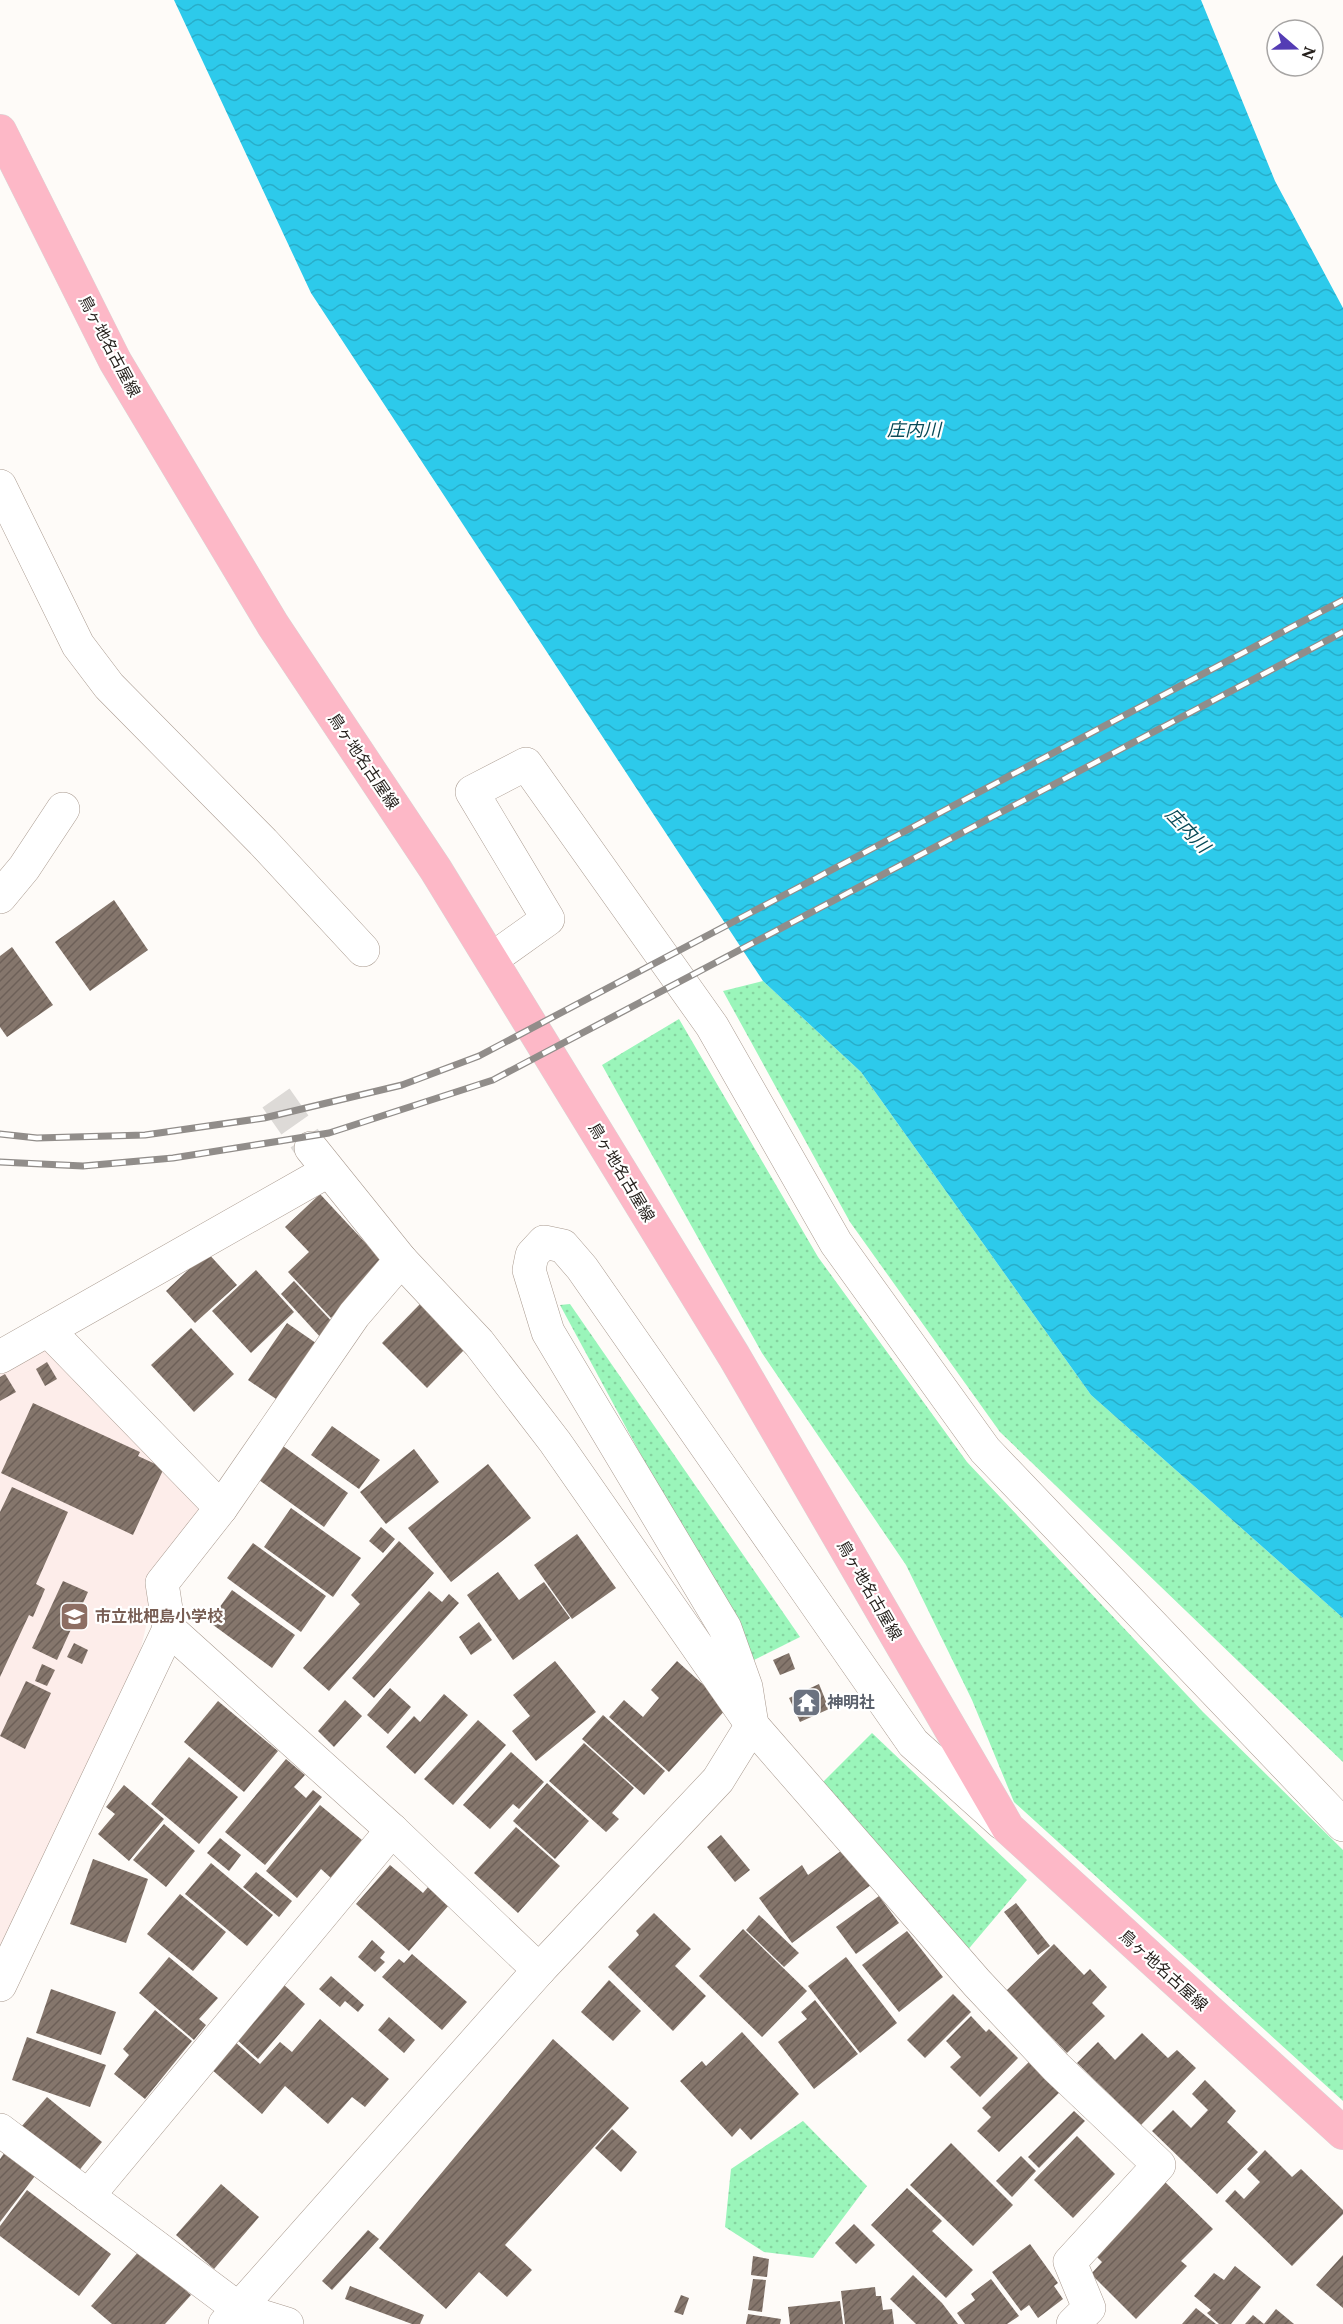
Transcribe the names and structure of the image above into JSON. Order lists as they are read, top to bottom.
{
  "streets": {
    "main road": ["鳥ヶ地名古屋線"]
  },
  "water": ["庄内川"],
  "places": {
    "school or university": ["市立枇杷島小学校"],
    "temple": ["神明社"]
  },
  "north": "right"
}
